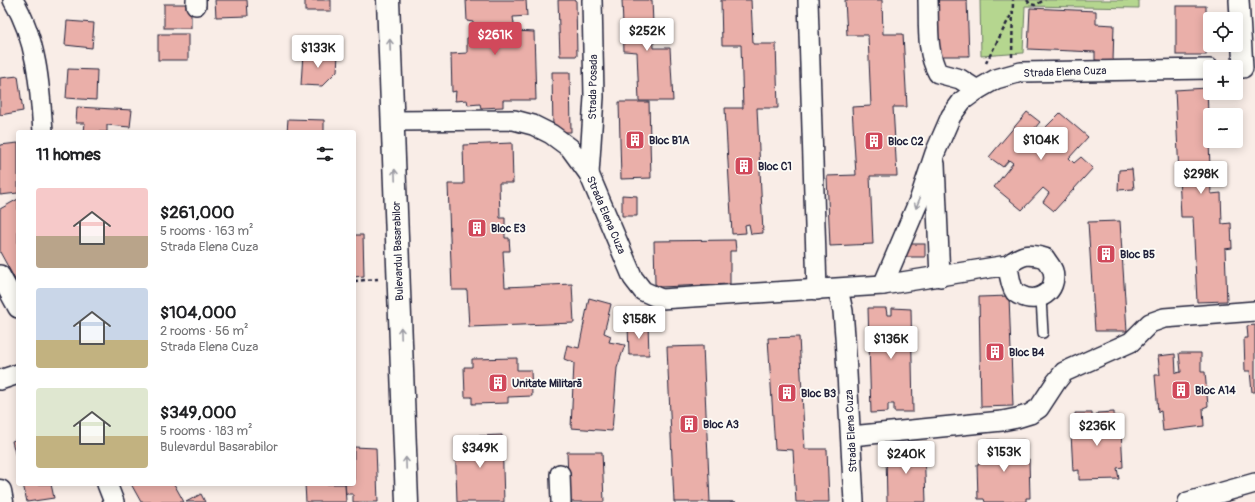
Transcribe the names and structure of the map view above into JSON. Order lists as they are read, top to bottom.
{
  "streets": {
    "main road": ["Bulevardul Basarabilor"],
    "street": ["Strada Elena Cuza", "Strada Posada"]
  },
  "crossings": [
    ["Strada Elena Cuza", "Strada Posada"],
    ["Strada Elena Cuza", "Bulevardul Basarabilor"]
  ],
  "one_way": ["Bulevardul Basarabilor"],
  "places": {
    "building": [
      "Bloc B1A",
      "Bloc C2",
      "Bloc C1",
      "Bloc E3",
      "Bloc B5",
      "Bloc B4",
      "Unitate Militară",
      "Bloc A14",
      "Bloc B3",
      "Bloc A3"
    ]
  },
  "page": {
    "map_buttons": ["+", "−"],
    "price": [
      "$252K",
      "$261K",
      "$133K",
      "$104K",
      "$298K",
      "$158K",
      "$136K",
      "$236K",
      "$349K",
      "$153K",
      "$240K"
    ],
    "heading": "11 homes",
    "list": [
      {
        "name": "$261,000",
        "note": "5 rooms · 163 m² · Strada Elena Cuza"
      },
      {
        "name": "$104,000",
        "note": "2 rooms · 56 m² · Strada Elena Cuza"
      },
      {
        "name": "$349,000",
        "note": "5 rooms · 183 m² · Bulevardul Basarabilor"
      }
    ]
  }
}
